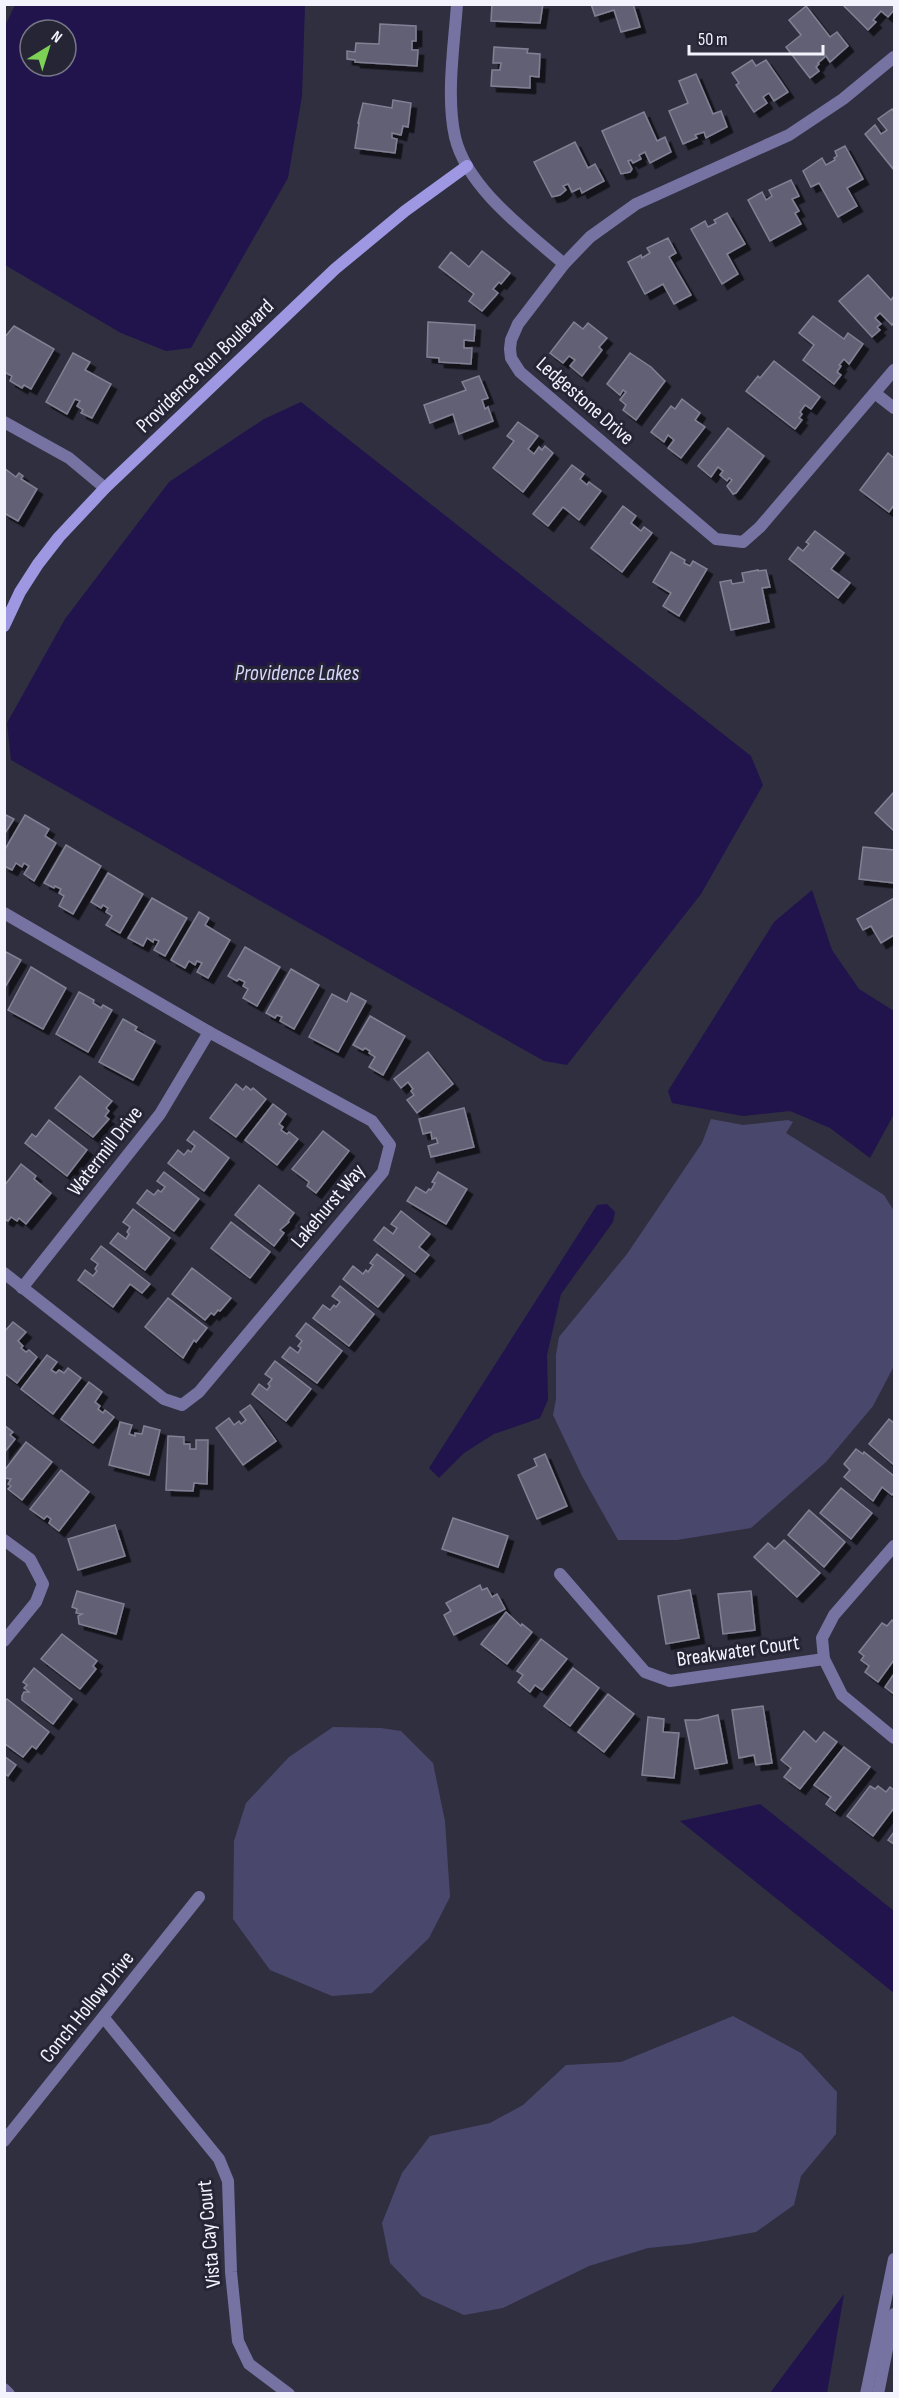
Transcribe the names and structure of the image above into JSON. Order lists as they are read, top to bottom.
{
  "streets": {
    "street": [
      "Providence Run Boulevard",
      "Ledgestone Drive",
      "Watermill Drive",
      "Lakehurst Way",
      "Breakwater Court",
      "Conch Hollow Drive",
      "Vista Cay Court"
    ]
  },
  "crossings": [
    ["Watermill Drive", "Lakehurst Way"],
    ["Conch Hollow Drive", "Vista Cay Court"]
  ],
  "water": ["Providence Lakes"],
  "scale_bar": "50 m",
  "north": "top right"
}
